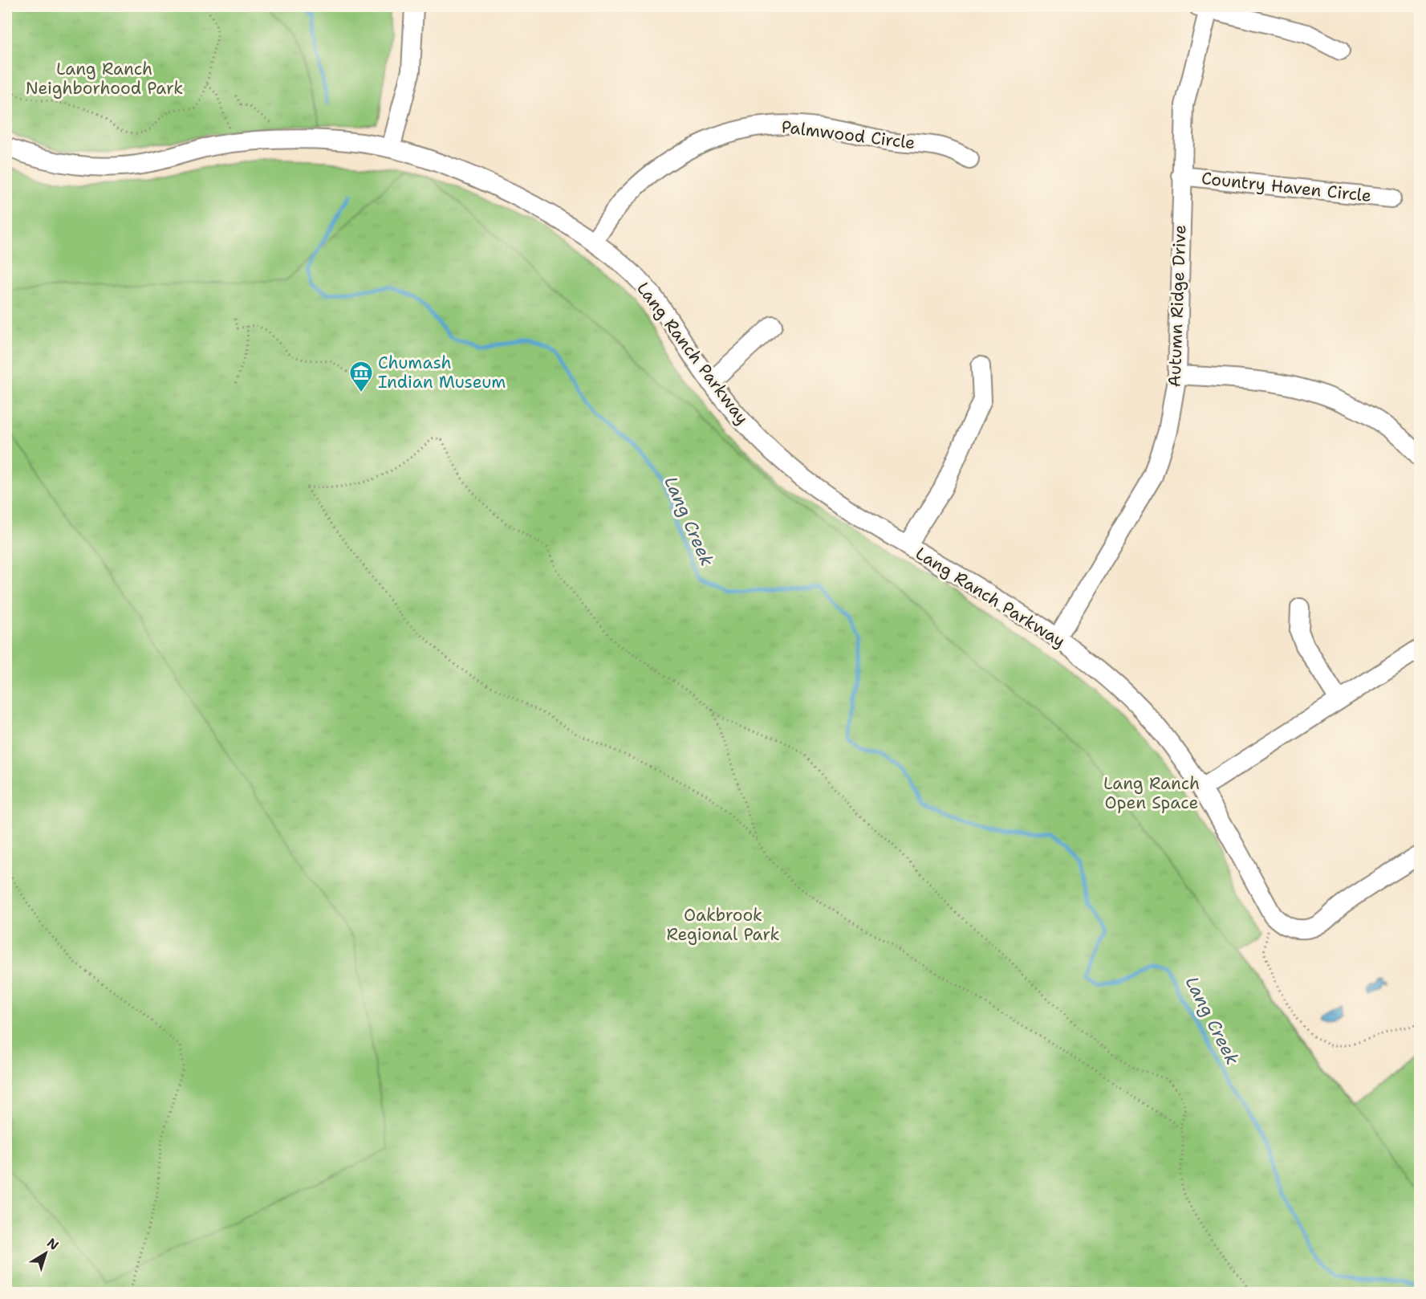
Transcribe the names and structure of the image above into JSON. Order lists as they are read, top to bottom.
{
  "streets": {
    "street": [
      "Palmwood Circle",
      "Country Haven Circle",
      "Autumn Ridge Drive",
      "Lang Ranch Parkway"
    ]
  },
  "crossings": [
    ["Palmwood Circle", "Lang Ranch Parkway"],
    ["Country Haven Circle", "Autumn Ridge Drive"],
    ["Autumn Ridge Drive", "Lang Ranch Parkway"]
  ],
  "water": ["Lang Creek"],
  "parks": ["Lang Ranch Neighborhood Park", "Lang Ranch Open Space", "Oakbrook Regional Park"],
  "places": {
    "museum": ["Chumash Indian Museum"]
  },
  "north": "top right"
}
